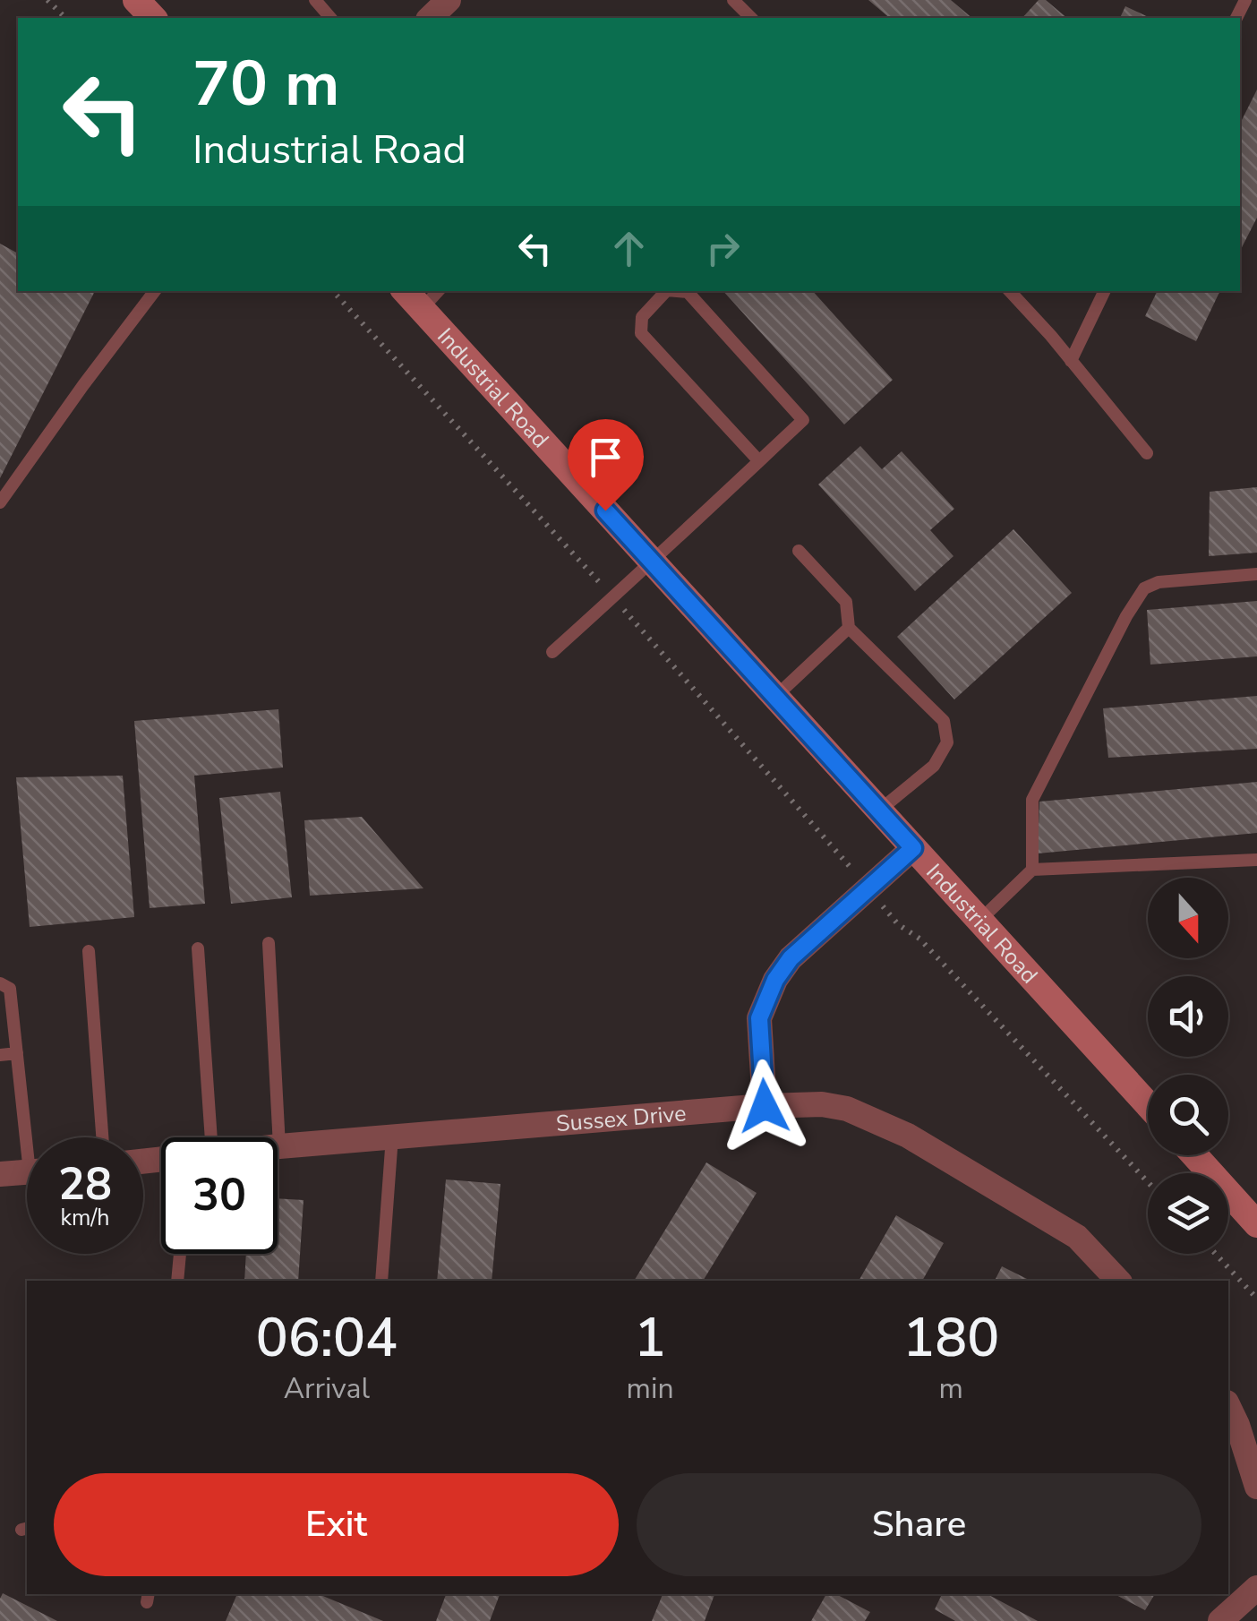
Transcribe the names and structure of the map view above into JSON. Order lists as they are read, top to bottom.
{
  "streets": {
    "main road": ["Industrial Road"],
    "street": ["Sussex Drive"]
  },
  "north": "bottom",
  "page": {
    "turn": ["70 m", "Industrial Road"],
    "speed": "28 km/h",
    "limit": "30",
    "eta": [
      "06:04",
      "Arrival",
      "1",
      "min",
      "180",
      "m"
    ],
    "buttons": ["Exit", "Share"]
  }
}
